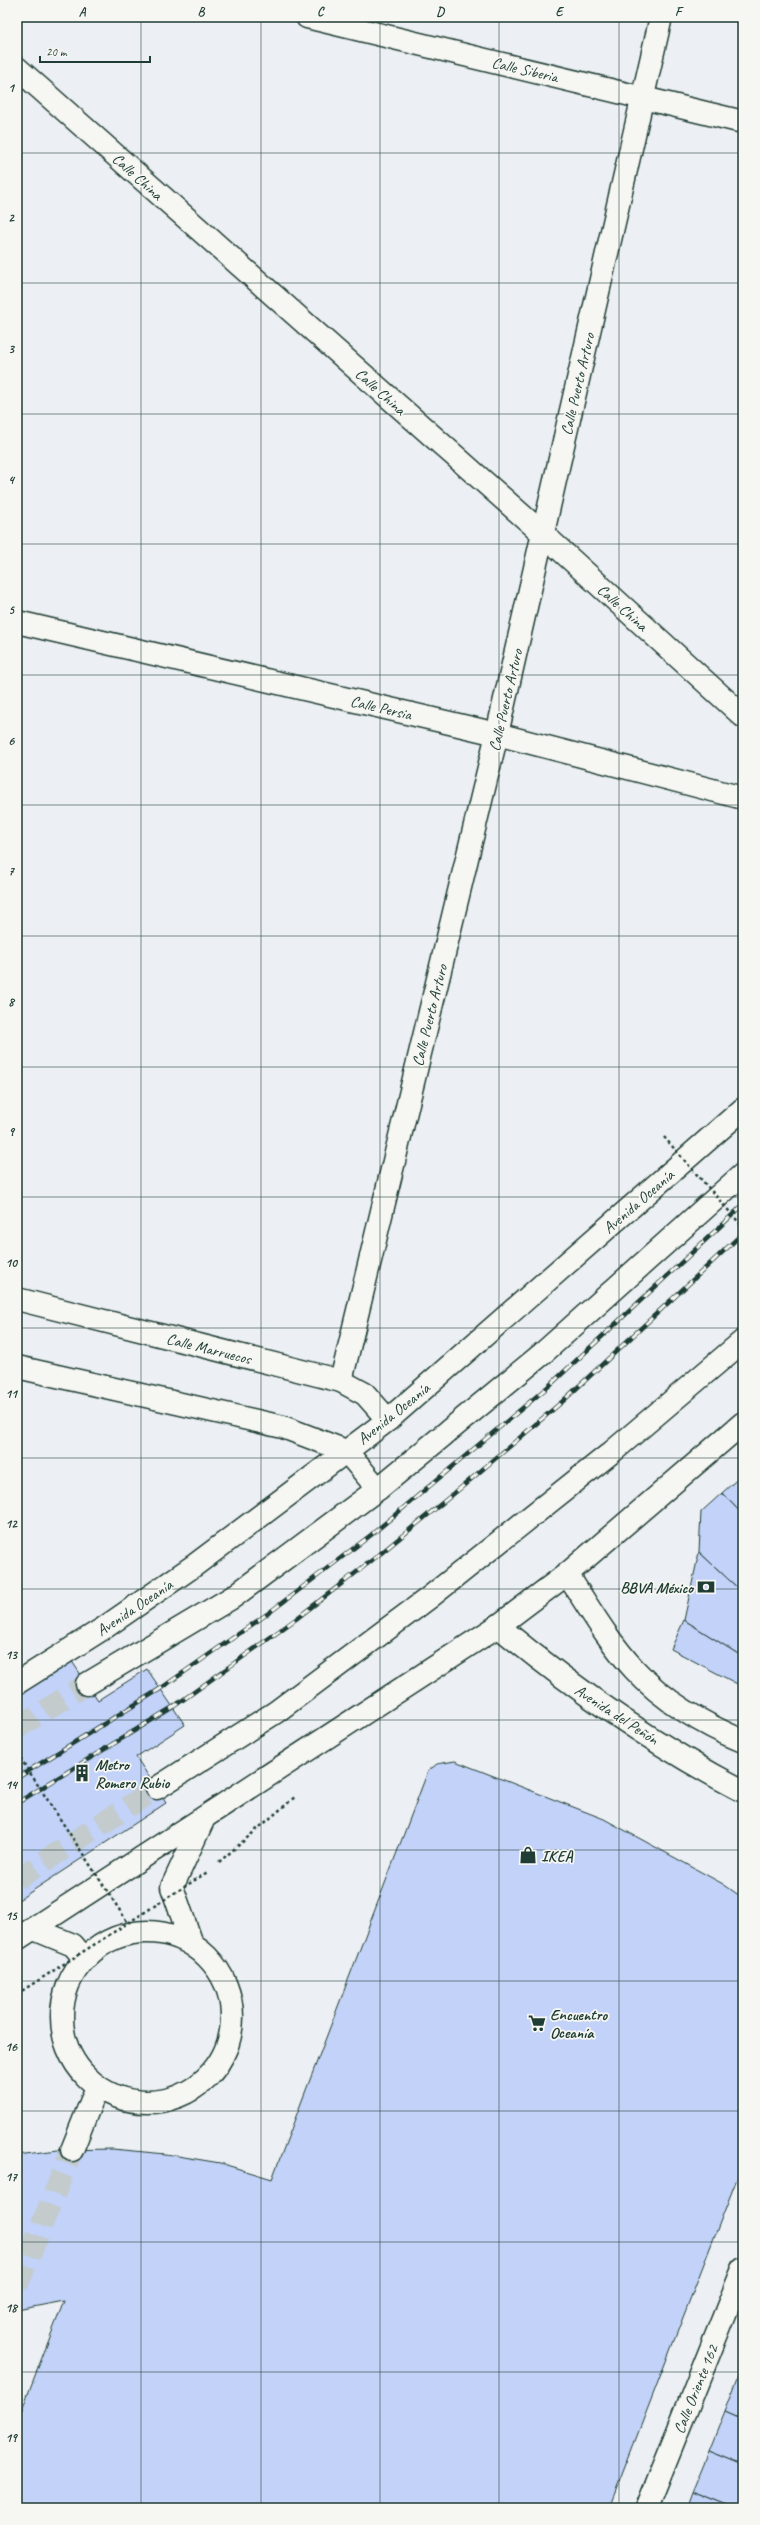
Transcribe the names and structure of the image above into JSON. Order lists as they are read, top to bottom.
{
  "streets": {
    "main road": [
      "Calle Siberia",
      "Calle China",
      "Calle Puerto Arturo",
      "Calle Persia",
      "Avenida Oceanía",
      "Calle Marruecos",
      "Avenida del Peñón",
      "Calle Oriente 162"
    ]
  },
  "crossings": [
    ["Calle Siberia", "Calle Puerto Arturo"],
    ["Calle China", "Calle Puerto Arturo"],
    ["Calle Puerto Arturo", "Calle Persia"],
    ["Calle Puerto Arturo", "Calle Marruecos"],
    ["Avenida Oceanía", "Calle Marruecos"]
  ],
  "places": {
    "bank": ["BBVA México"],
    "building": ["Metro Romero Rubio"],
    "shop": ["IKEA"],
    "supermarket": ["Encuentro Oceanía"]
  },
  "scale_bar": "20 m",
  "grid": {
    "columns": [
      "A",
      "B",
      "C",
      "D",
      "E",
      "F"
    ],
    "rows": [
      "1",
      "2",
      "3",
      "4",
      "5",
      "6",
      "7",
      "8",
      "9",
      "10",
      "11",
      "12",
      "13",
      "14",
      "15",
      "16",
      "17",
      "18",
      "19"
    ]
  }
}
